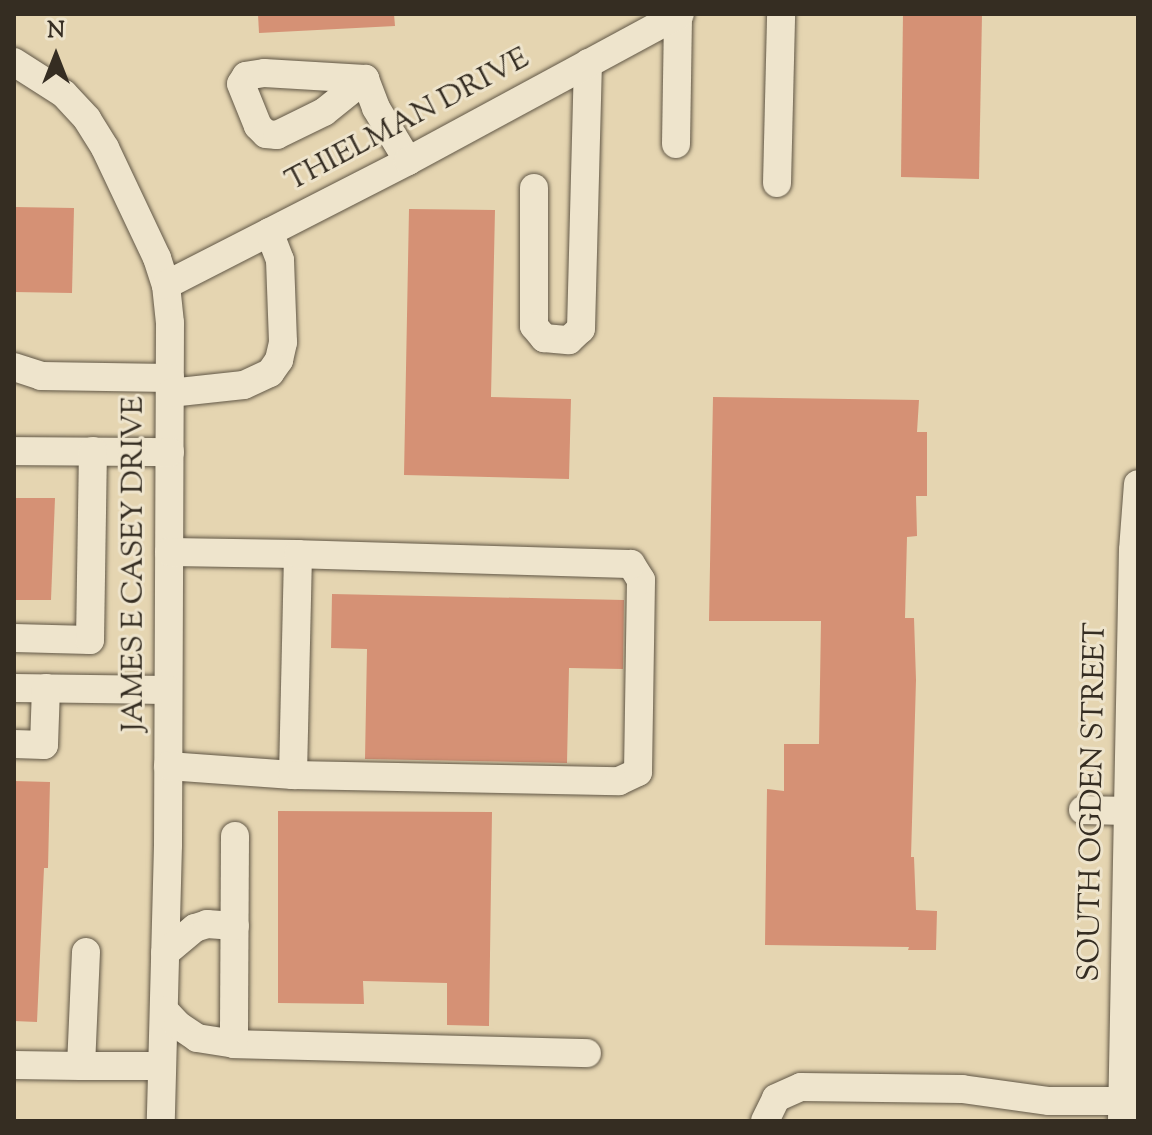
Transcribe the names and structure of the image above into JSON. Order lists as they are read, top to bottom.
{
  "streets": {
    "street": ["THIELMAN DRIVE", "JAMES E CASEY DRIVE", "SOUTH OGDEN STREET"]
  },
  "crossings": [
    ["THIELMAN DRIVE", "JAMES E CASEY DRIVE"]
  ],
  "north": "top"
}
